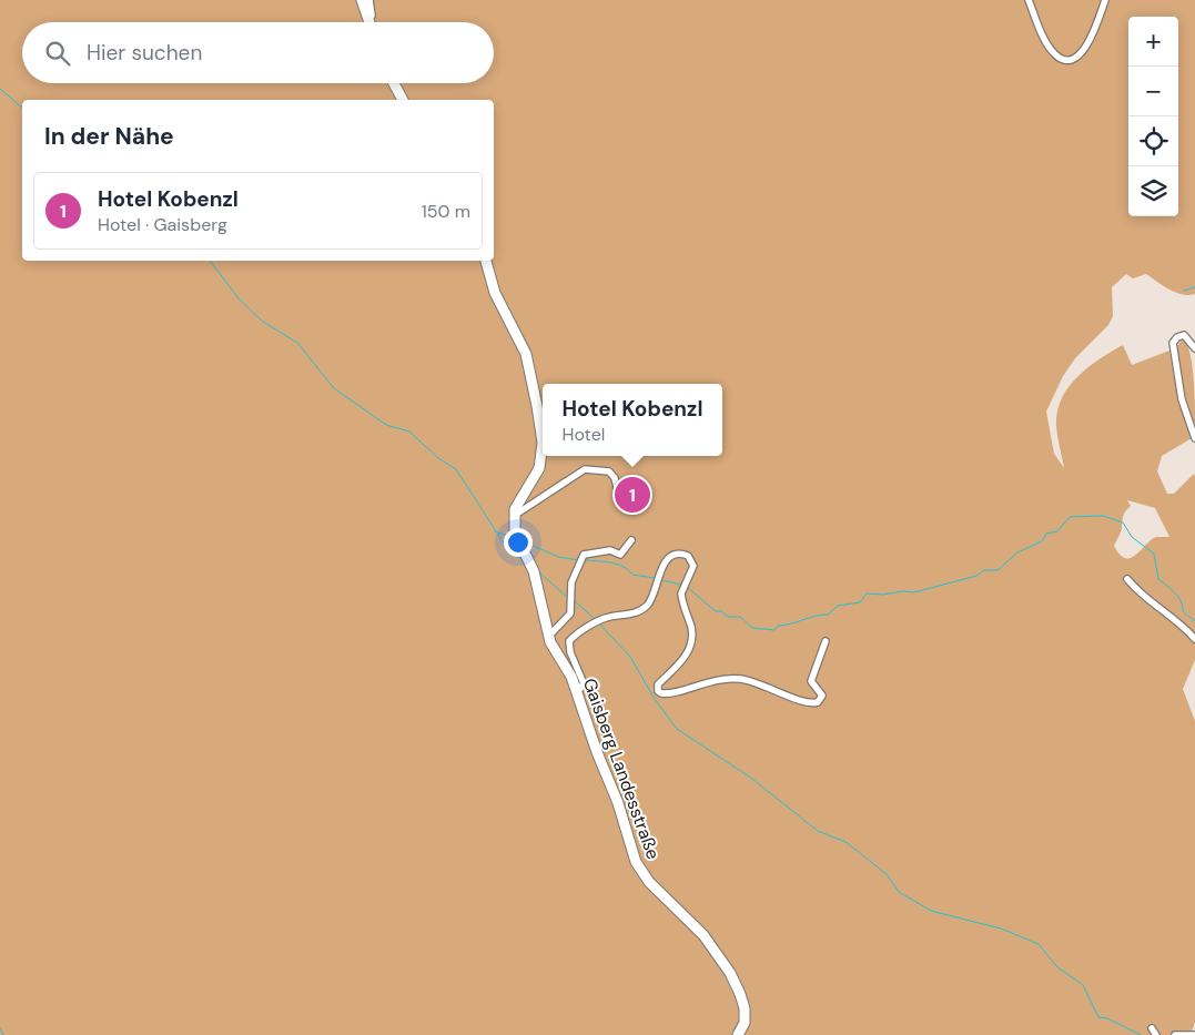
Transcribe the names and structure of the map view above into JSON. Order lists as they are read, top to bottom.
{
  "streets": {
    "main road": ["Gaisberg Landesstraße"]
  },
  "page": {
    "map_buttons": ["+", "−"],
    "search": "Hier suchen",
    "heading": "In der Nähe",
    "list": [
      {
        "mark": "1",
        "name": "Hotel Kobenzl",
        "note": "Hotel · Gaisberg",
        "value": "150 m"
      }
    ],
    "popup": ["Hotel Kobenzl", "Hotel"],
    "pins": "1"
  }
}
